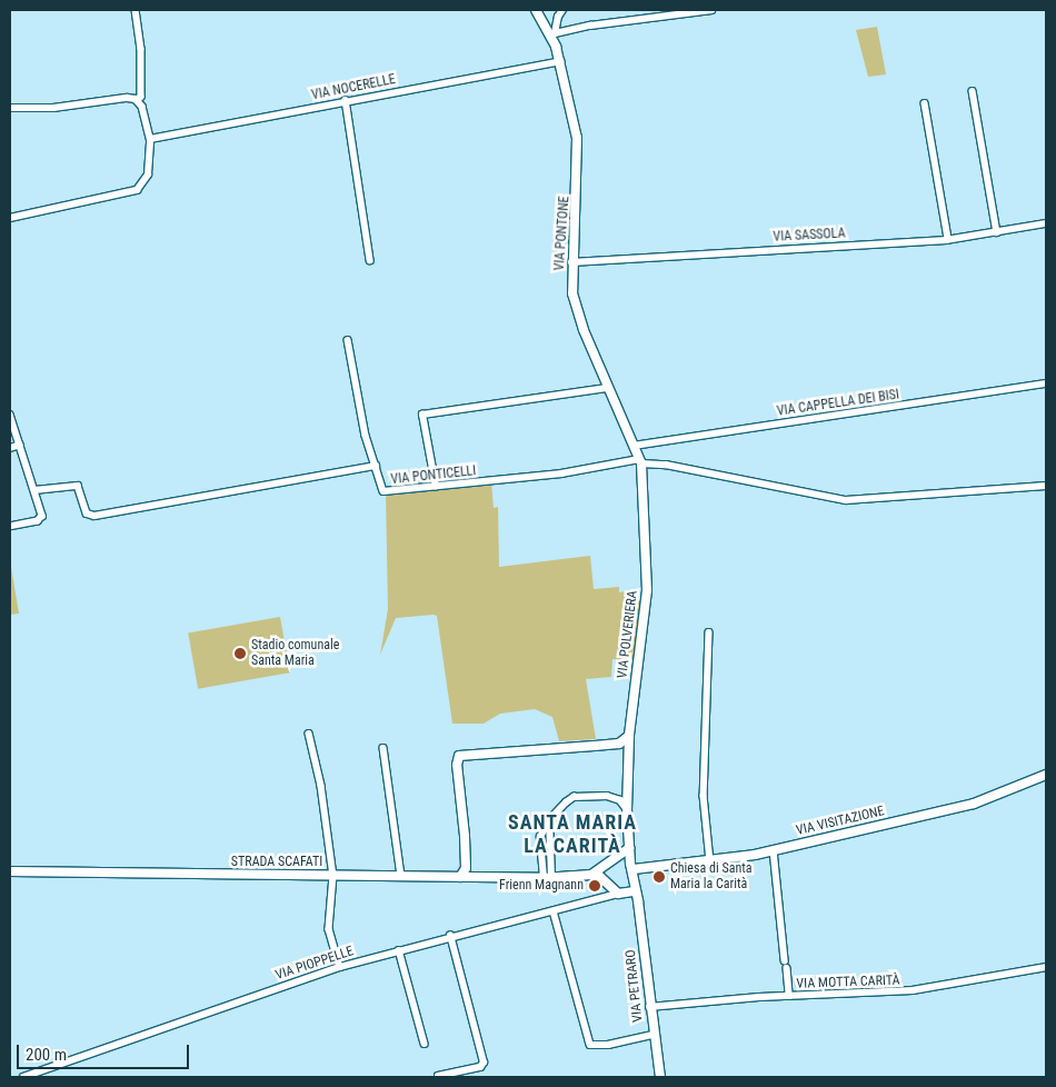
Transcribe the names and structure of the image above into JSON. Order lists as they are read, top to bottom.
{
  "streets": {
    "street": [
      "VIA NOCERELLE",
      "VIA PONTONE",
      "VIA SASSOLA",
      "VIA CAPPELLA DEI BISI",
      "VIA PONTICELLI",
      "VIA POLVERIERA",
      "VIA VISITAZIONE",
      "STRADA SCAFATI",
      "VIA PIOPPELLE",
      "VIA MOTTA CARITÀ",
      "VIA PETRARO"
    ]
  },
  "crossings": [
    ["VIA NOCERELLE", "VIA PONTONE"],
    ["VIA PONTONE", "VIA SASSOLA"],
    ["VIA PONTONE", "VIA CAPPELLA DEI BISI"],
    ["VIA PONTONE", "VIA PONTICELLI"],
    ["VIA PONTONE", "VIA POLVERIERA"],
    ["VIA PONTICELLI", "VIA POLVERIERA"],
    ["VIA POLVERIERA", "STRADA SCAFATI"],
    ["VIA POLVERIERA", "VIA PETRARO"],
    ["VIA VISITAZIONE", "VIA PETRARO"],
    ["STRADA SCAFATI", "VIA PETRARO"],
    ["VIA MOTTA CARITÀ", "VIA PETRARO"]
  ],
  "districts": ["SANTA MARIA LA CARITÀ"],
  "places": ["Stadio comunale Santa Maria", "Chiesa di Santa Maria la Carità", "Frienn Magnann"],
  "scale_bar": "200 m"
}
